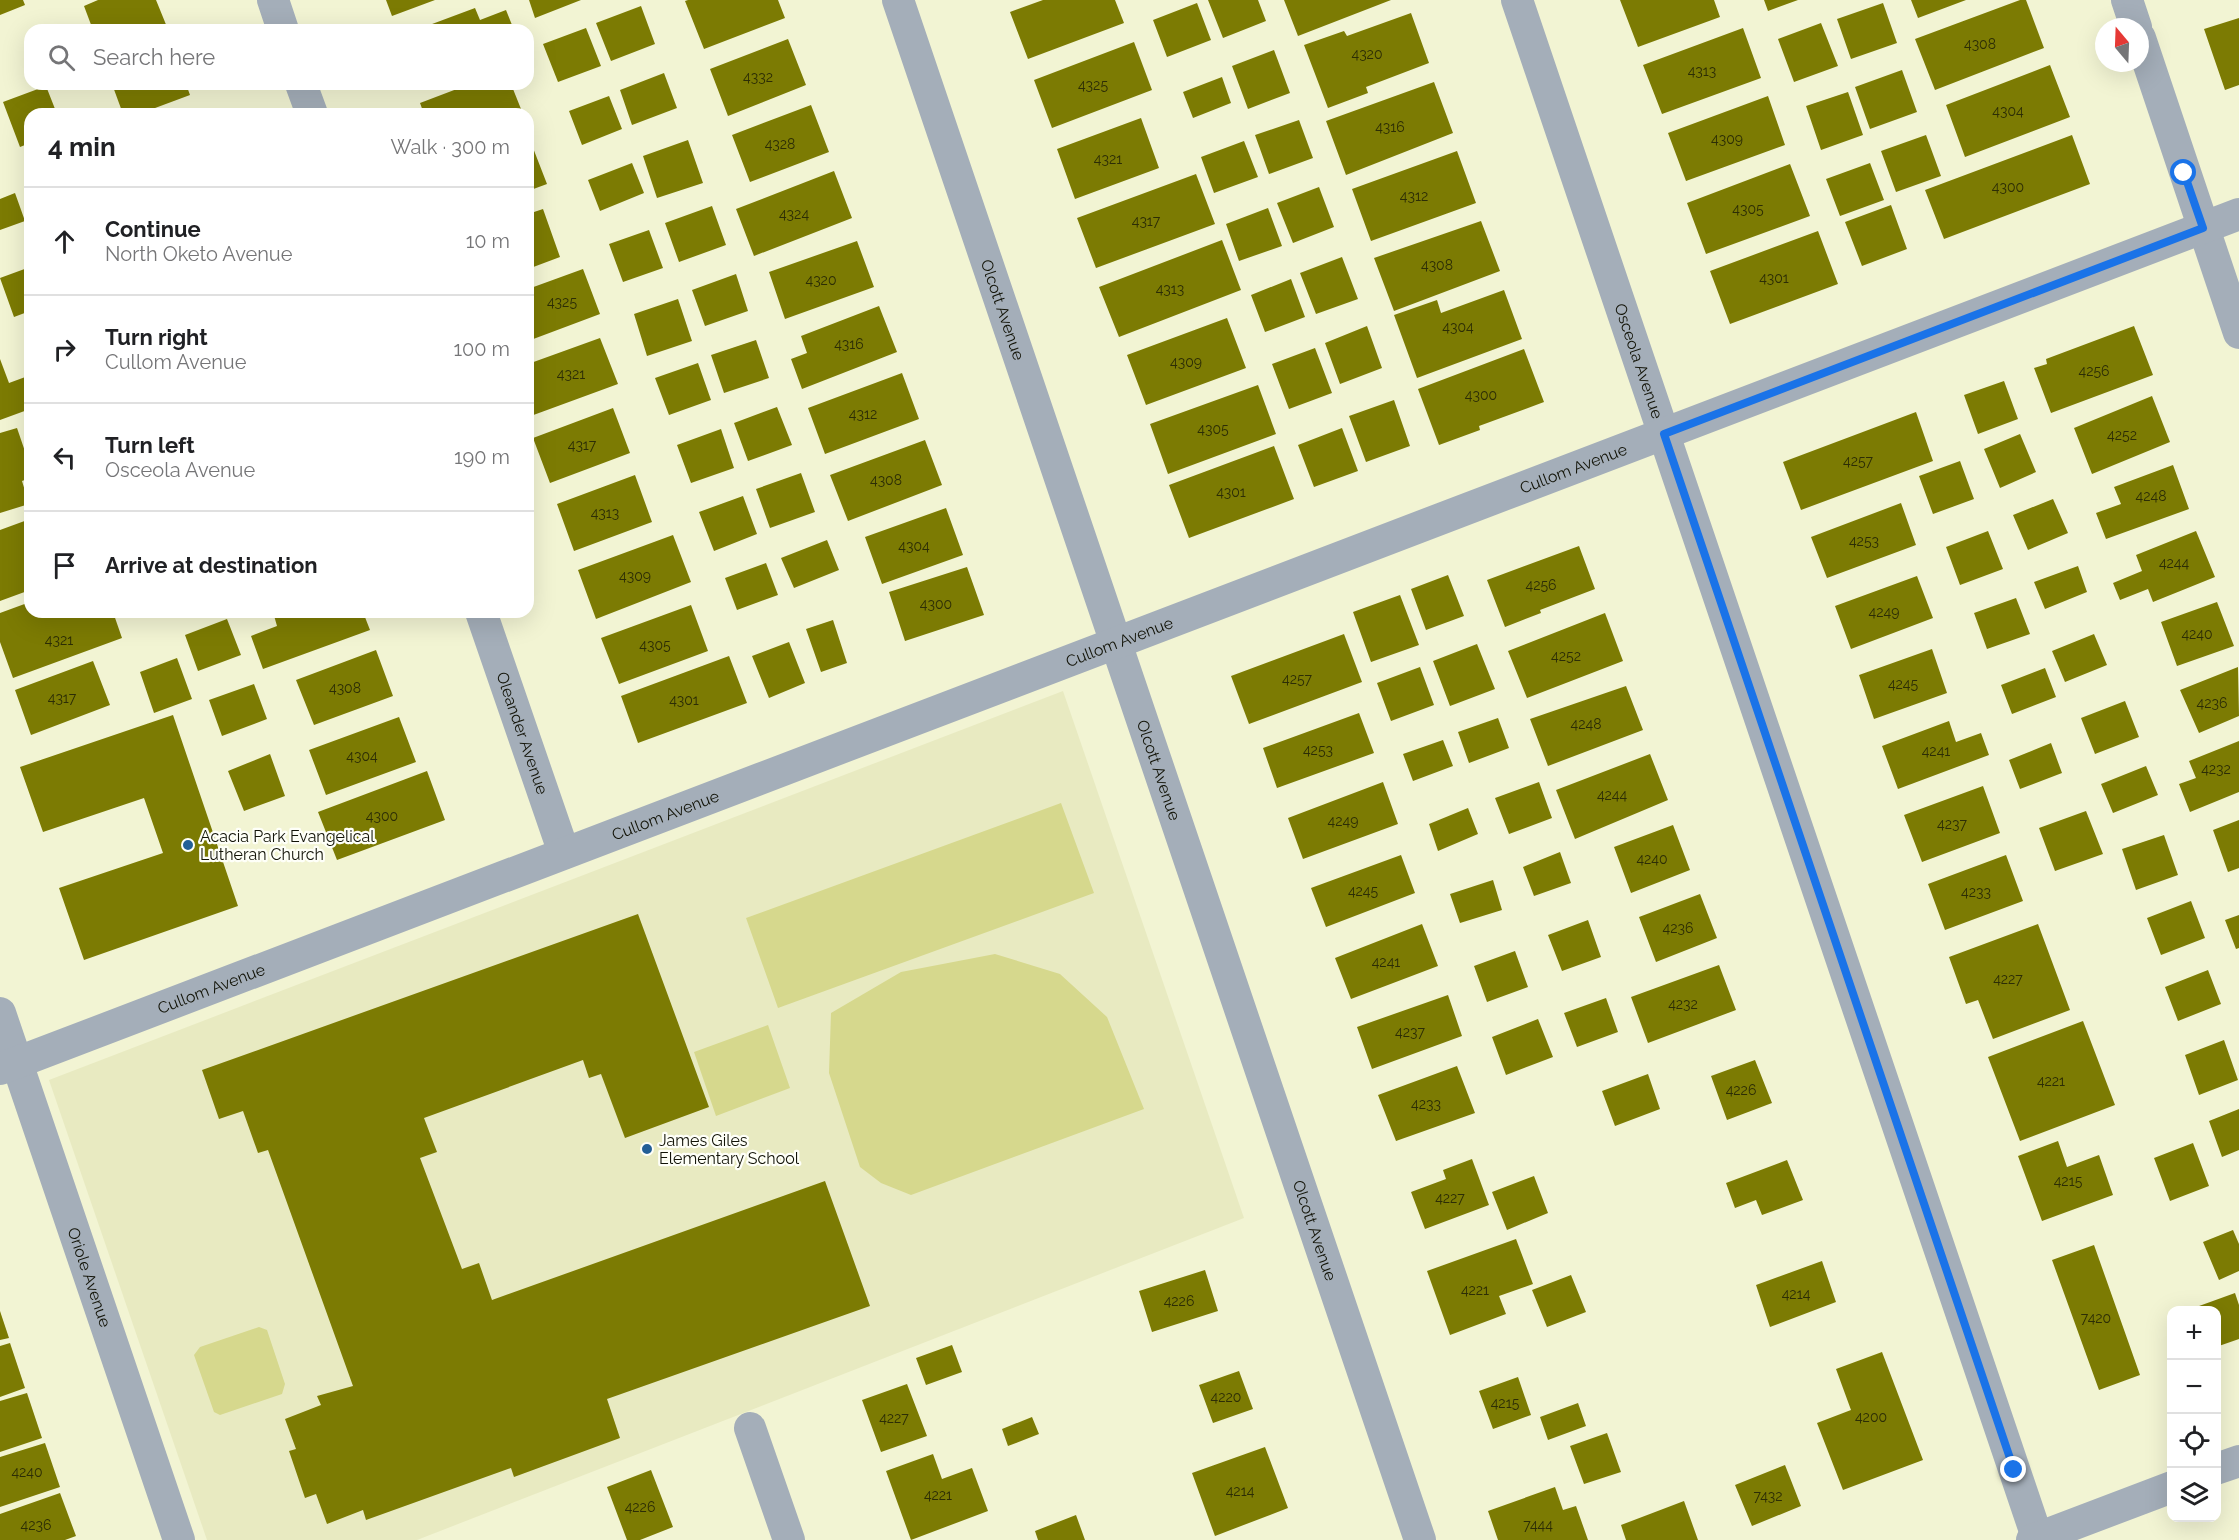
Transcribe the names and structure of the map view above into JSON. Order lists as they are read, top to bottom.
{
  "streets": {
    "street": [
      "Olcott Avenue",
      "Osceola Avenue",
      "Cullom Avenue",
      "Oleander Avenue",
      "Oriole Avenue"
    ]
  },
  "crossings": [
    ["Olcott Avenue", "Cullom Avenue"],
    ["Osceola Avenue", "Cullom Avenue"],
    ["Cullom Avenue", "Oleander Avenue"],
    ["Cullom Avenue", "Oriole Avenue"]
  ],
  "places": ["Acacia Park Evangelical Lutheran Church", "James Giles Elementary School"],
  "house_numbers": [
    "4308",
    "4320",
    "4313",
    "4332",
    "4325",
    "4304",
    "4316",
    "4309",
    "4328",
    "4321",
    "4300",
    "4312",
    "4305",
    "4324",
    "4317",
    "4308",
    "4301",
    "4320",
    "4313",
    "4325",
    "4304",
    "4316",
    "4309",
    "4256",
    "4321",
    "4300",
    "4312",
    "4305",
    "4252",
    "4317",
    "4257",
    "4308",
    "4301",
    "4248",
    "4313",
    "4253",
    "4304",
    "4244",
    "4309",
    "4256",
    "4300",
    "4249",
    "4240",
    "4321",
    "4305",
    "4252",
    "4257",
    "4245",
    "4308",
    "4317",
    "4301",
    "4236",
    "4248",
    "4253",
    "4241",
    "4304",
    "4232",
    "4244",
    "4300",
    "4249",
    "4237",
    "4240",
    "4245",
    "4233",
    "4236",
    "4241",
    "4227",
    "4232",
    "4237",
    "4221",
    "4226",
    "4233",
    "4215",
    "4227",
    "4221",
    "4214",
    "4226",
    "7420",
    "4220",
    "4215",
    "4200",
    "4227",
    "4240",
    "4214",
    "4221",
    "7432",
    "4226",
    "4236",
    "7444"
  ],
  "north": "top",
  "page": {
    "search": "Search here",
    "heading": ["4 min", "Walk · 300 m"],
    "list": [
      ["Continue", "North Oketo Avenue", "10 m"],
      ["Turn right", "Cullom Avenue", "100 m"],
      ["Turn left", "Osceola Avenue", "190 m"],
      "Arrive at destination"
    ],
    "map_buttons": ["+", "−"]
  }
}
